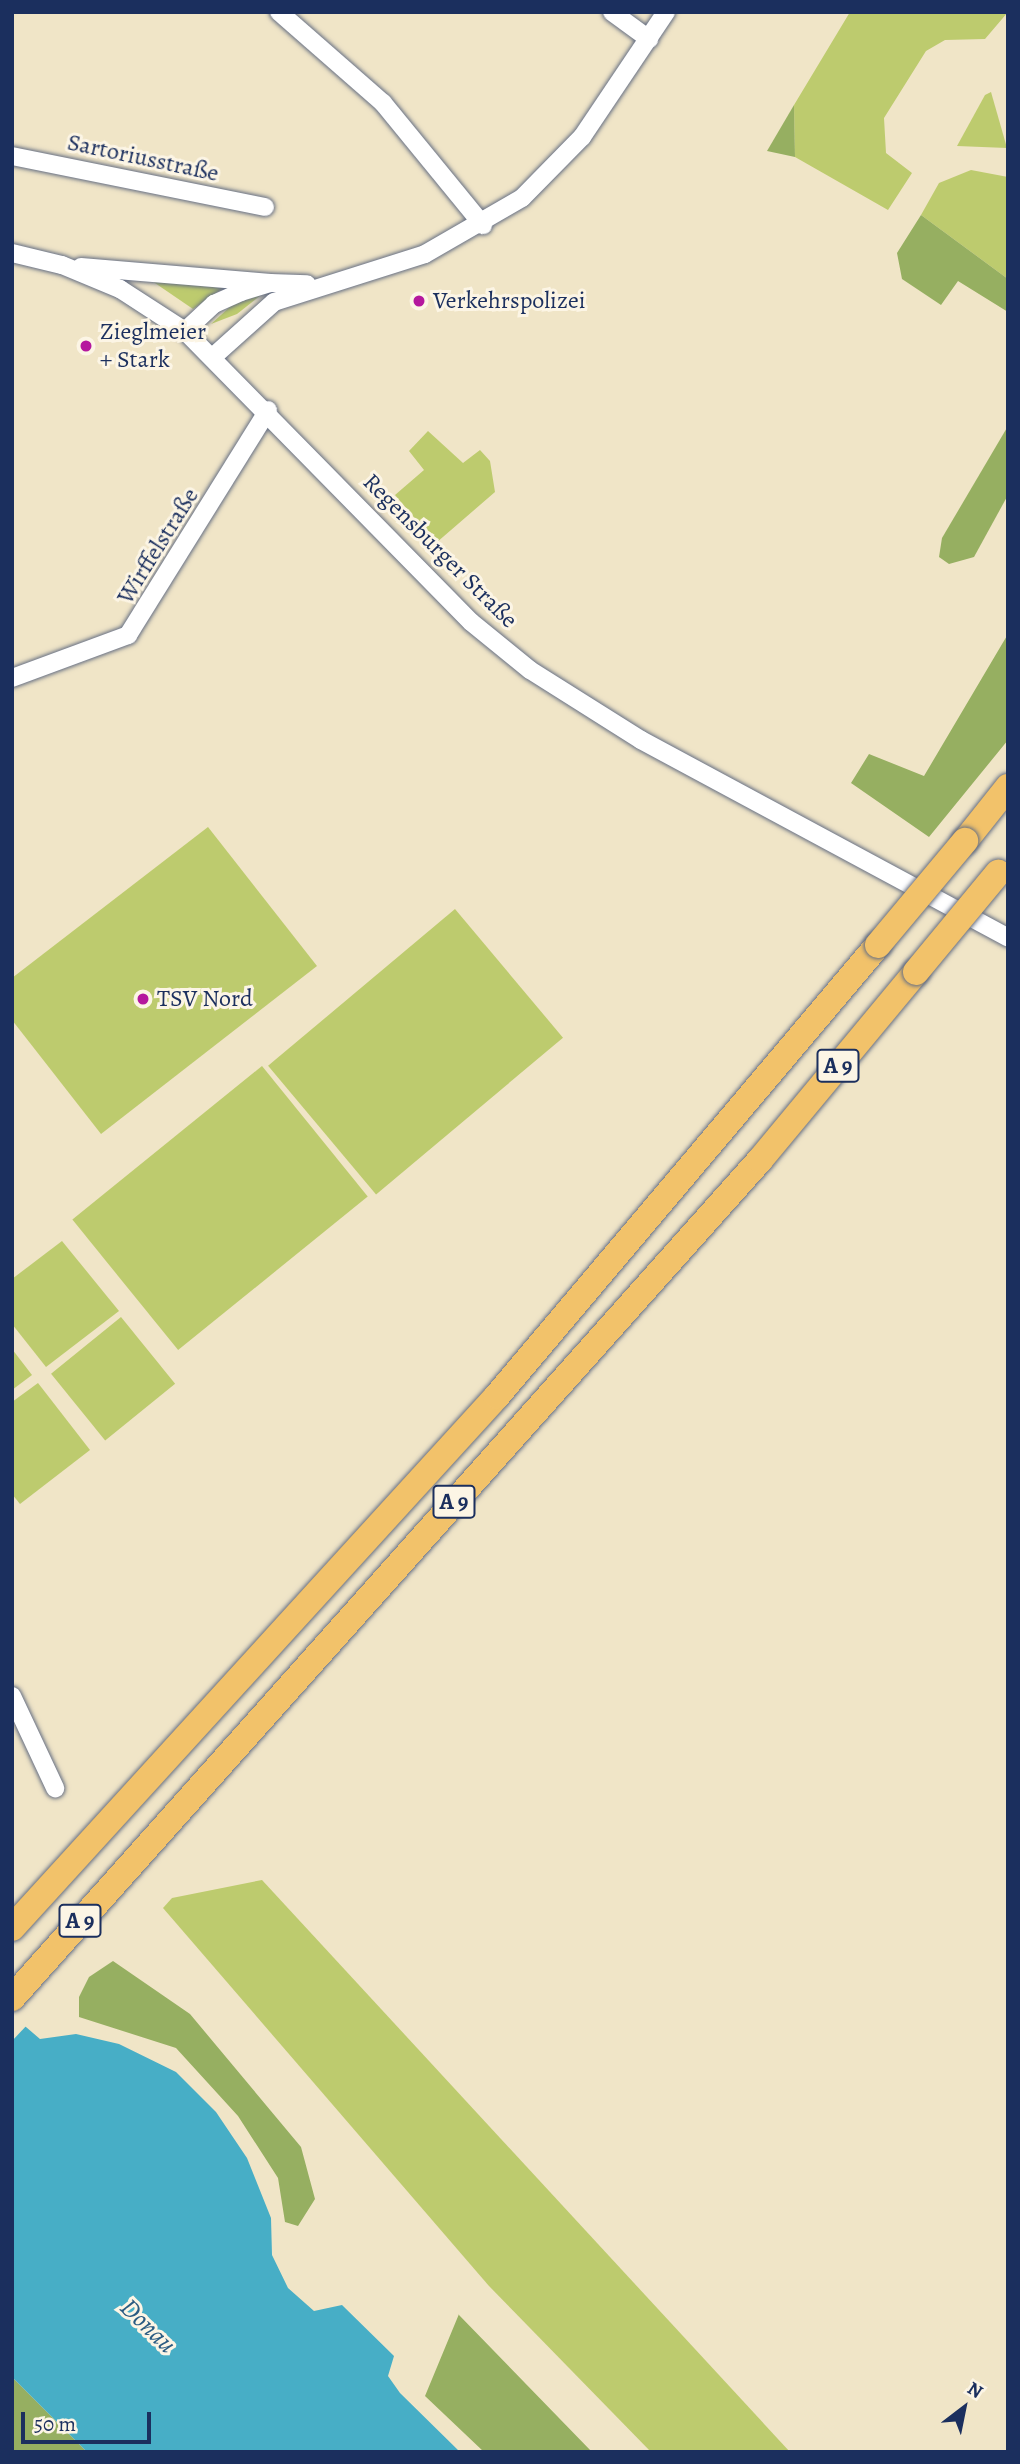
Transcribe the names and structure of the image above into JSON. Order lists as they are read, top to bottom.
{
  "streets": {
    "highway": ["A 9"],
    "street": ["Sartoriusstraße", "Wirffelstraße", "Regensburger Straße"]
  },
  "crossings": [
    ["Wirffelstraße", "Regensburger Straße"]
  ],
  "water": ["Donau"],
  "places": ["Verkehrspolizei", "Zieglmeier + Stark", "TSV Nord"],
  "scale_bar": "50 m",
  "north": "top right"
}
